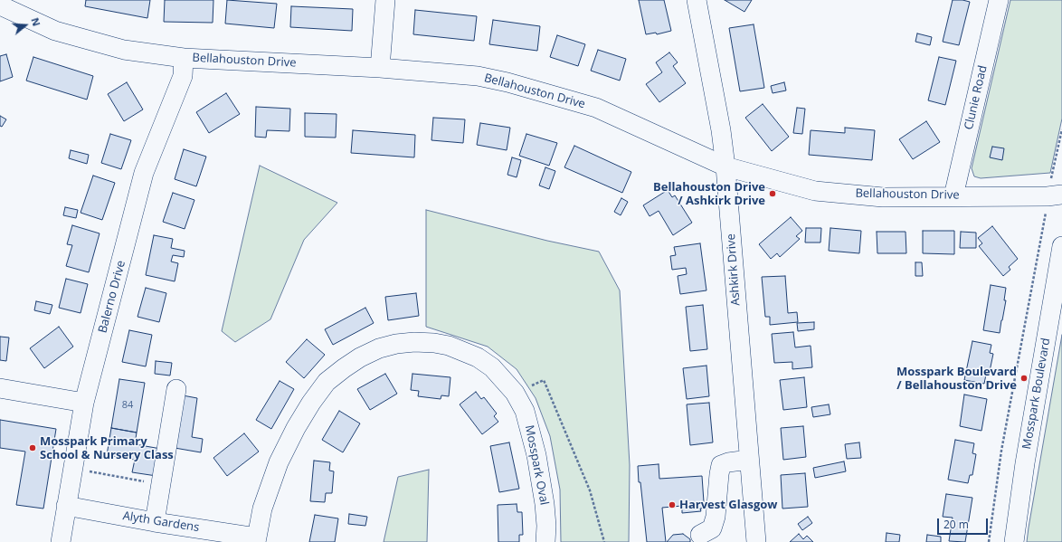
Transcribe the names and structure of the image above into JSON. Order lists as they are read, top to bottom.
{
  "streets": {
    "street": [
      "Bellahouston Drive",
      "Clunie Road",
      "Ashkirk Drive",
      "Balerno Drive",
      "Mosspark Boulevard",
      "Mosspark Oval",
      "Alyth Gardens"
    ]
  },
  "crossings": [
    ["Bellahouston Drive", "Clunie Road"],
    ["Bellahouston Drive", "Ashkirk Drive"],
    ["Bellahouston Drive", "Balerno Drive"],
    ["Balerno Drive", "Alyth Gardens"],
    ["Mosspark Oval", "Alyth Gardens"]
  ],
  "places": [
    "Bellahouston Drive / Ashkirk Drive",
    "Mosspark Boulevard / Bellahouston Drive",
    "Mosspark Primary School & Nursery Class",
    "Harvest Glasgow"
  ],
  "house_numbers": ["84"],
  "scale_bar": "20 m",
  "north": "right"
}
